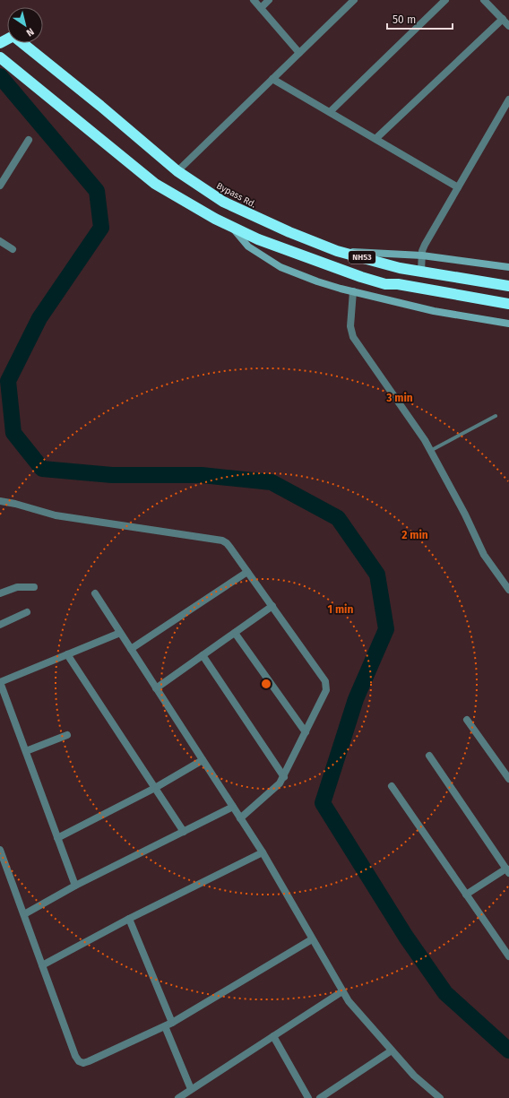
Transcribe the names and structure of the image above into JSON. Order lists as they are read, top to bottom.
{
  "streets": {
    "highway": ["Bypass Rd.", "NH53"]
  },
  "scale_bar": "50 m",
  "north": "bottom right",
  "rings": ["3 min", "2 min", "1 min"]
}
